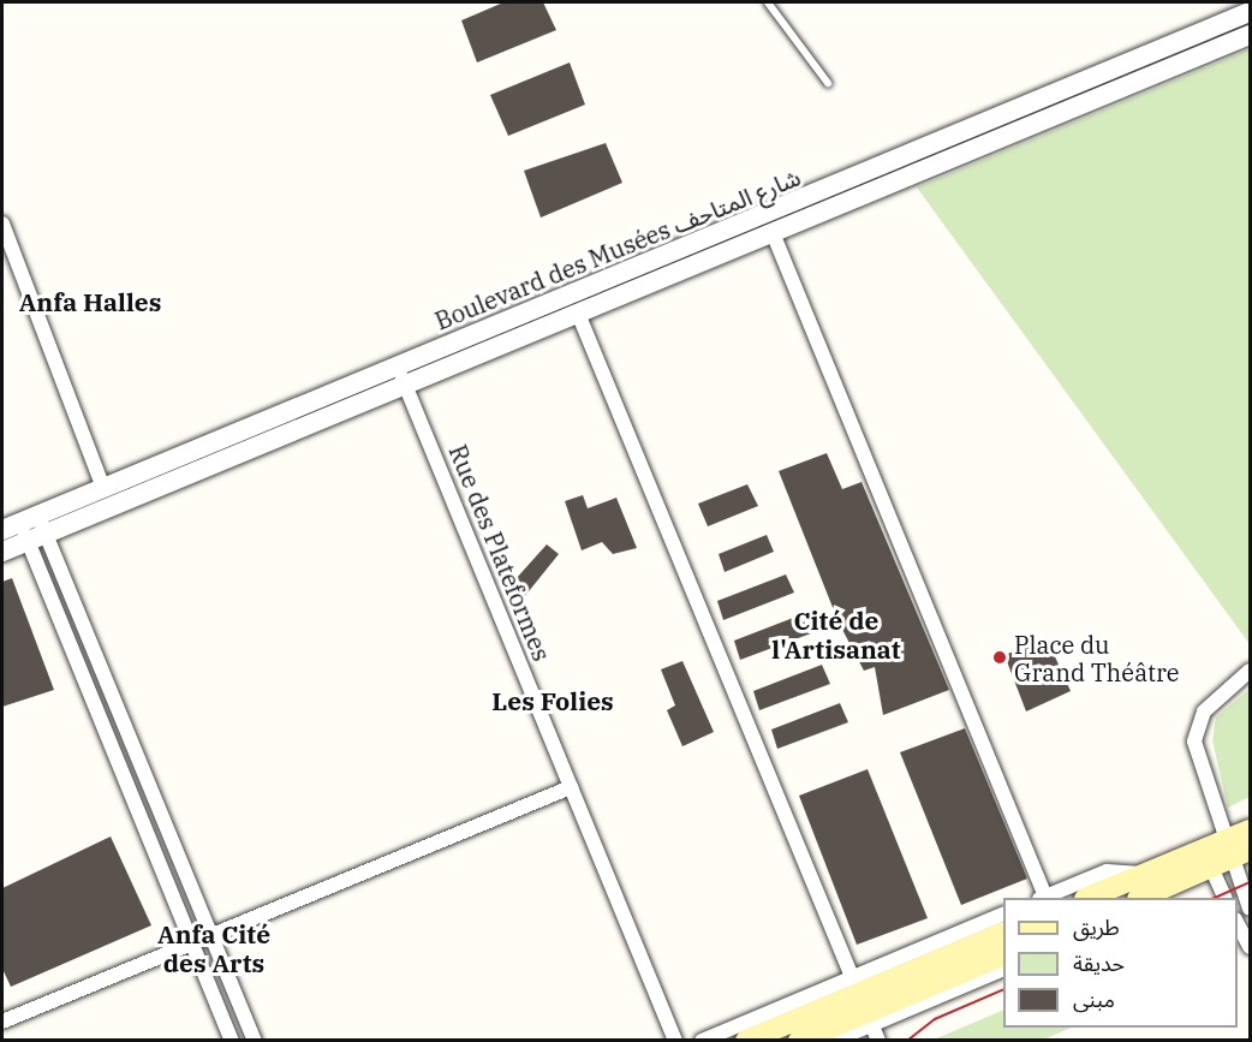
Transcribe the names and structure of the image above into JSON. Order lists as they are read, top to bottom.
{
  "streets": {
    "street": ["Boulevard des Musées شارع المتاحف", "Rue des Plateformes"]
  },
  "crossings": [
    ["Boulevard des Musées شارع المتاحف", "Rue des Plateformes"]
  ],
  "districts": [
    "Anfa Halles",
    "Cité de l'Artisanat",
    "Les Folies",
    "Anfa Cité des Arts"
  ],
  "places": ["Place du Grand Théâtre"],
  "legend": ["طريق", "حديقة", "مبنى"]
}
